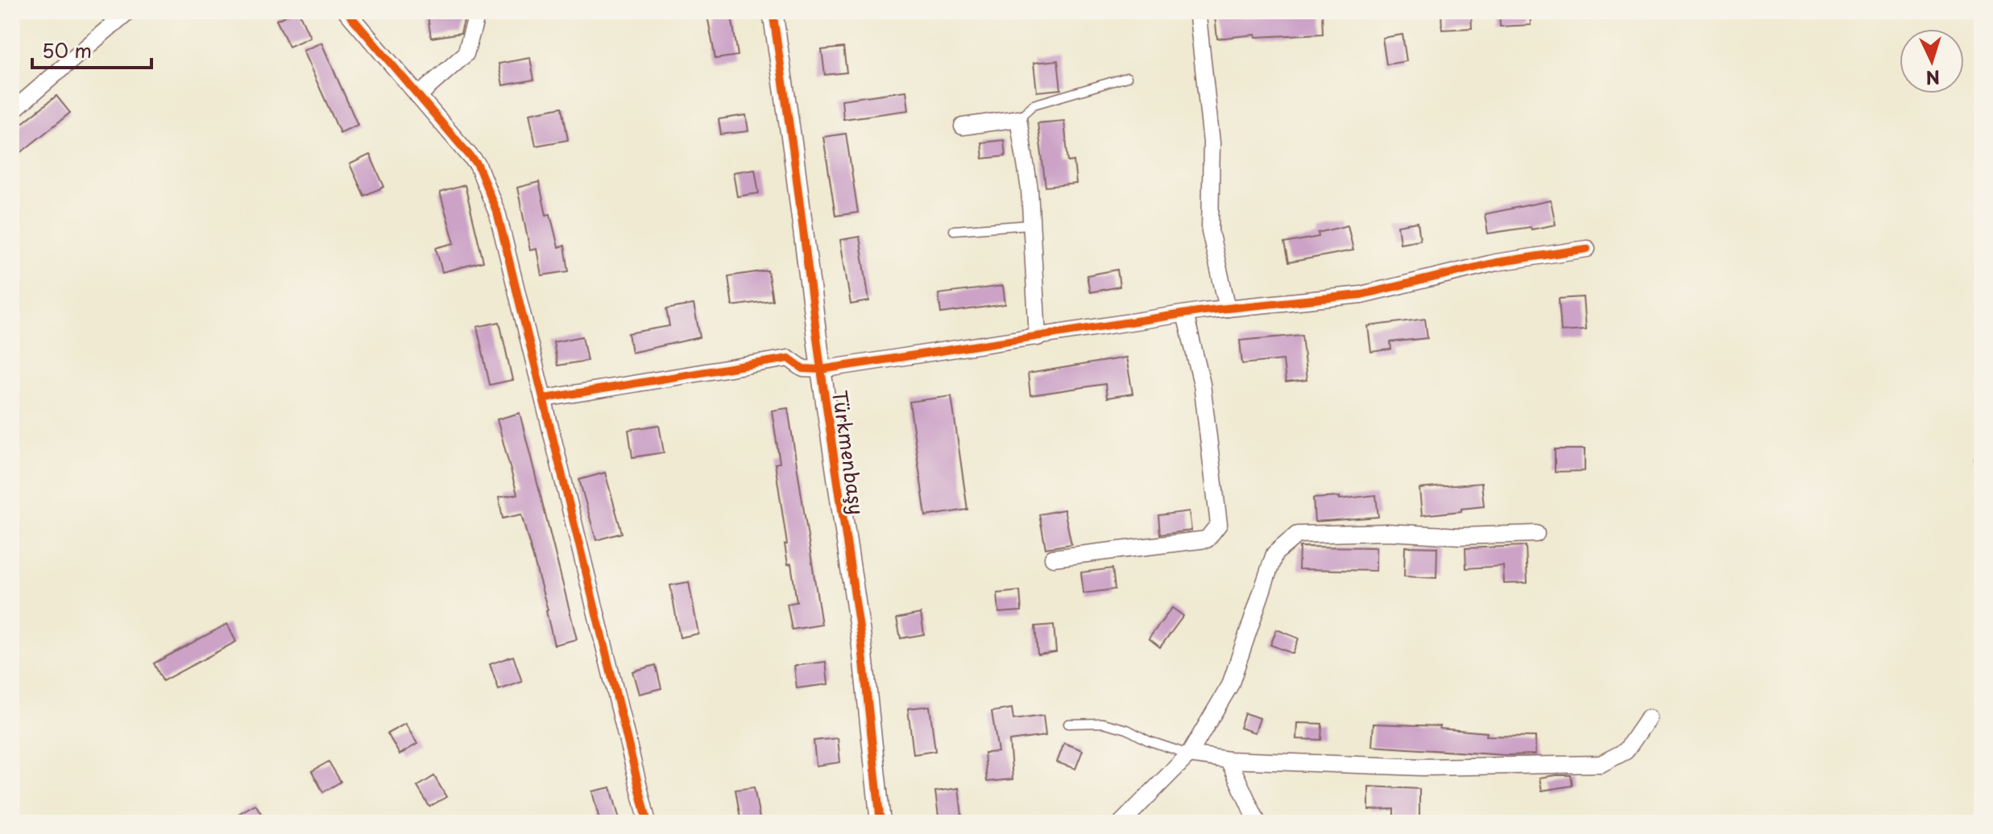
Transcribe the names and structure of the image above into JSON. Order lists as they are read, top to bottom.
{
  "streets": {
    "street": ["Türkmenbaşy"]
  },
  "scale_bar": "50 m",
  "north": "bottom"
}
